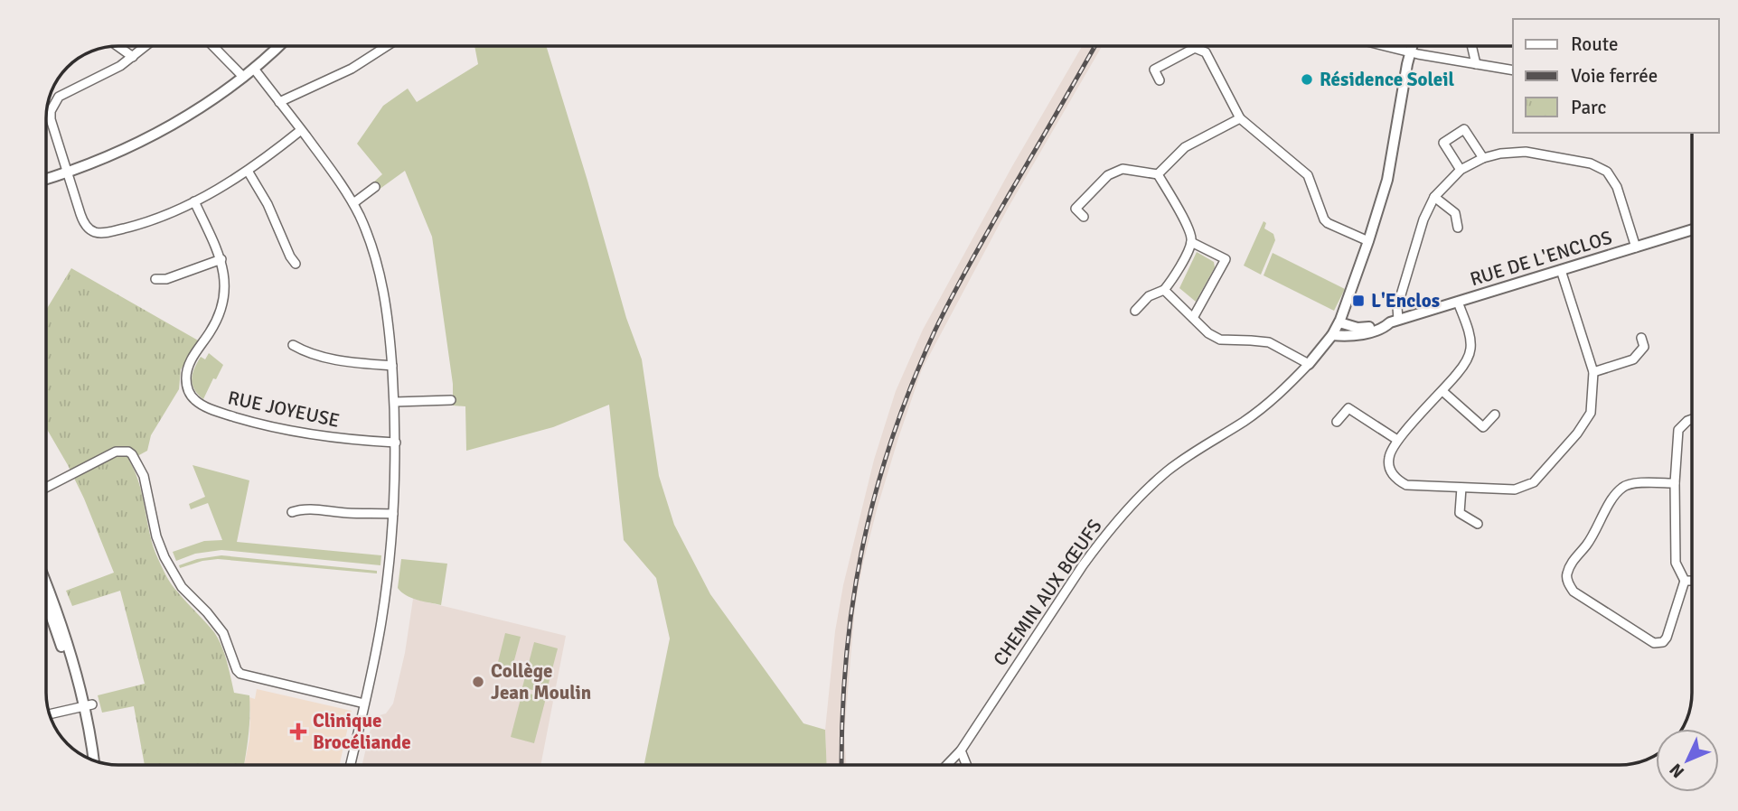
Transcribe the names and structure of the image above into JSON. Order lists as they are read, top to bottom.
{
  "streets": {
    "street": ["RUE DE L'ENCLOS", "RUE JOYEUSE", "CHEMIN AUX BŒUFS"]
  },
  "crossings": [
    ["RUE DE L'ENCLOS", "CHEMIN AUX BŒUFS"]
  ],
  "places": {
    "other": ["Résidence Soleil", "Collège Jean Moulin"],
    "transit": ["L'Enclos"],
    "health": ["Clinique Brocéliande"]
  },
  "legend": ["Route", "Voie ferrée", "Parc"],
  "north": "bottom left"
}
